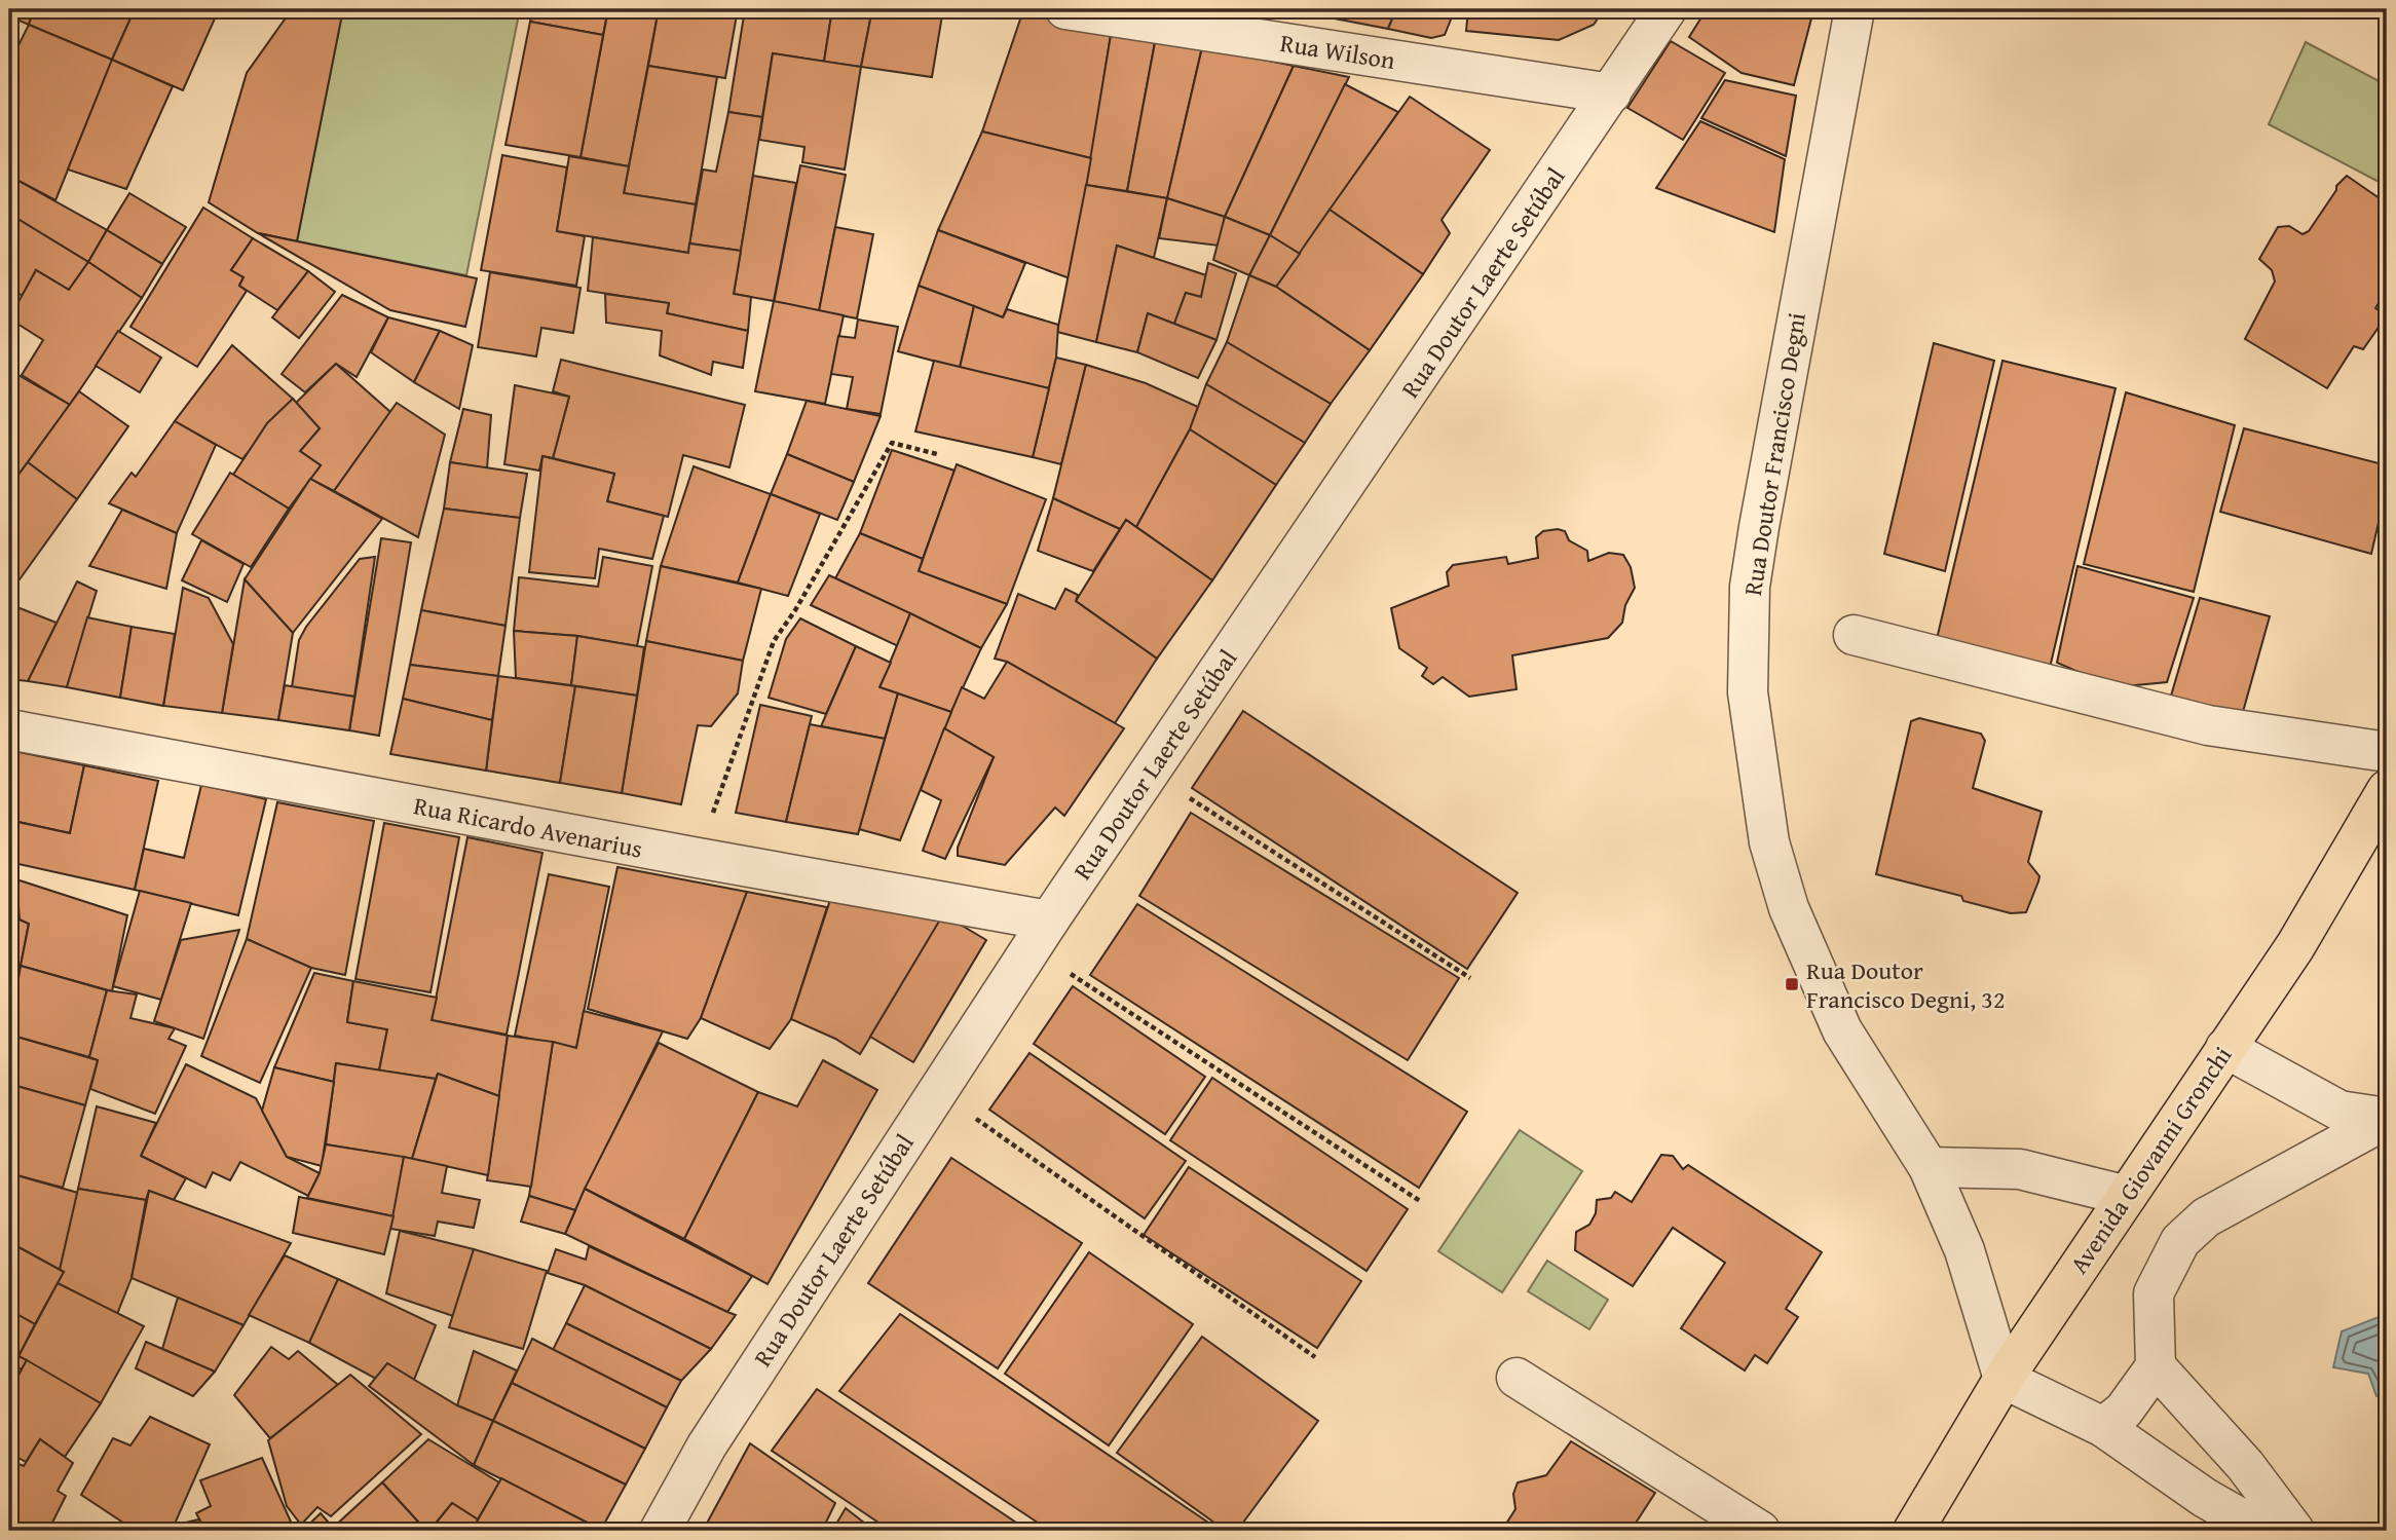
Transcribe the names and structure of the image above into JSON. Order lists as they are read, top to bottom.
{
  "streets": {
    "main road": ["Avenida Giovanni Gronchi"],
    "street": [
      "Rua Wilson",
      "Rua Doutor Laerte Setúbal",
      "Rua Doutor Francisco Degni",
      "Rua Ricardo Avenarius"
    ]
  },
  "crossings": [
    ["Rua Wilson", "Rua Doutor Laerte Setúbal"],
    ["Rua Doutor Laerte Setúbal", "Rua Ricardo Avenarius"],
    ["Rua Doutor Francisco Degni", "Avenida Giovanni Gronchi"]
  ],
  "places": {
    "transit": ["Rua Doutor Francisco Degni, 32"]
  }
}
